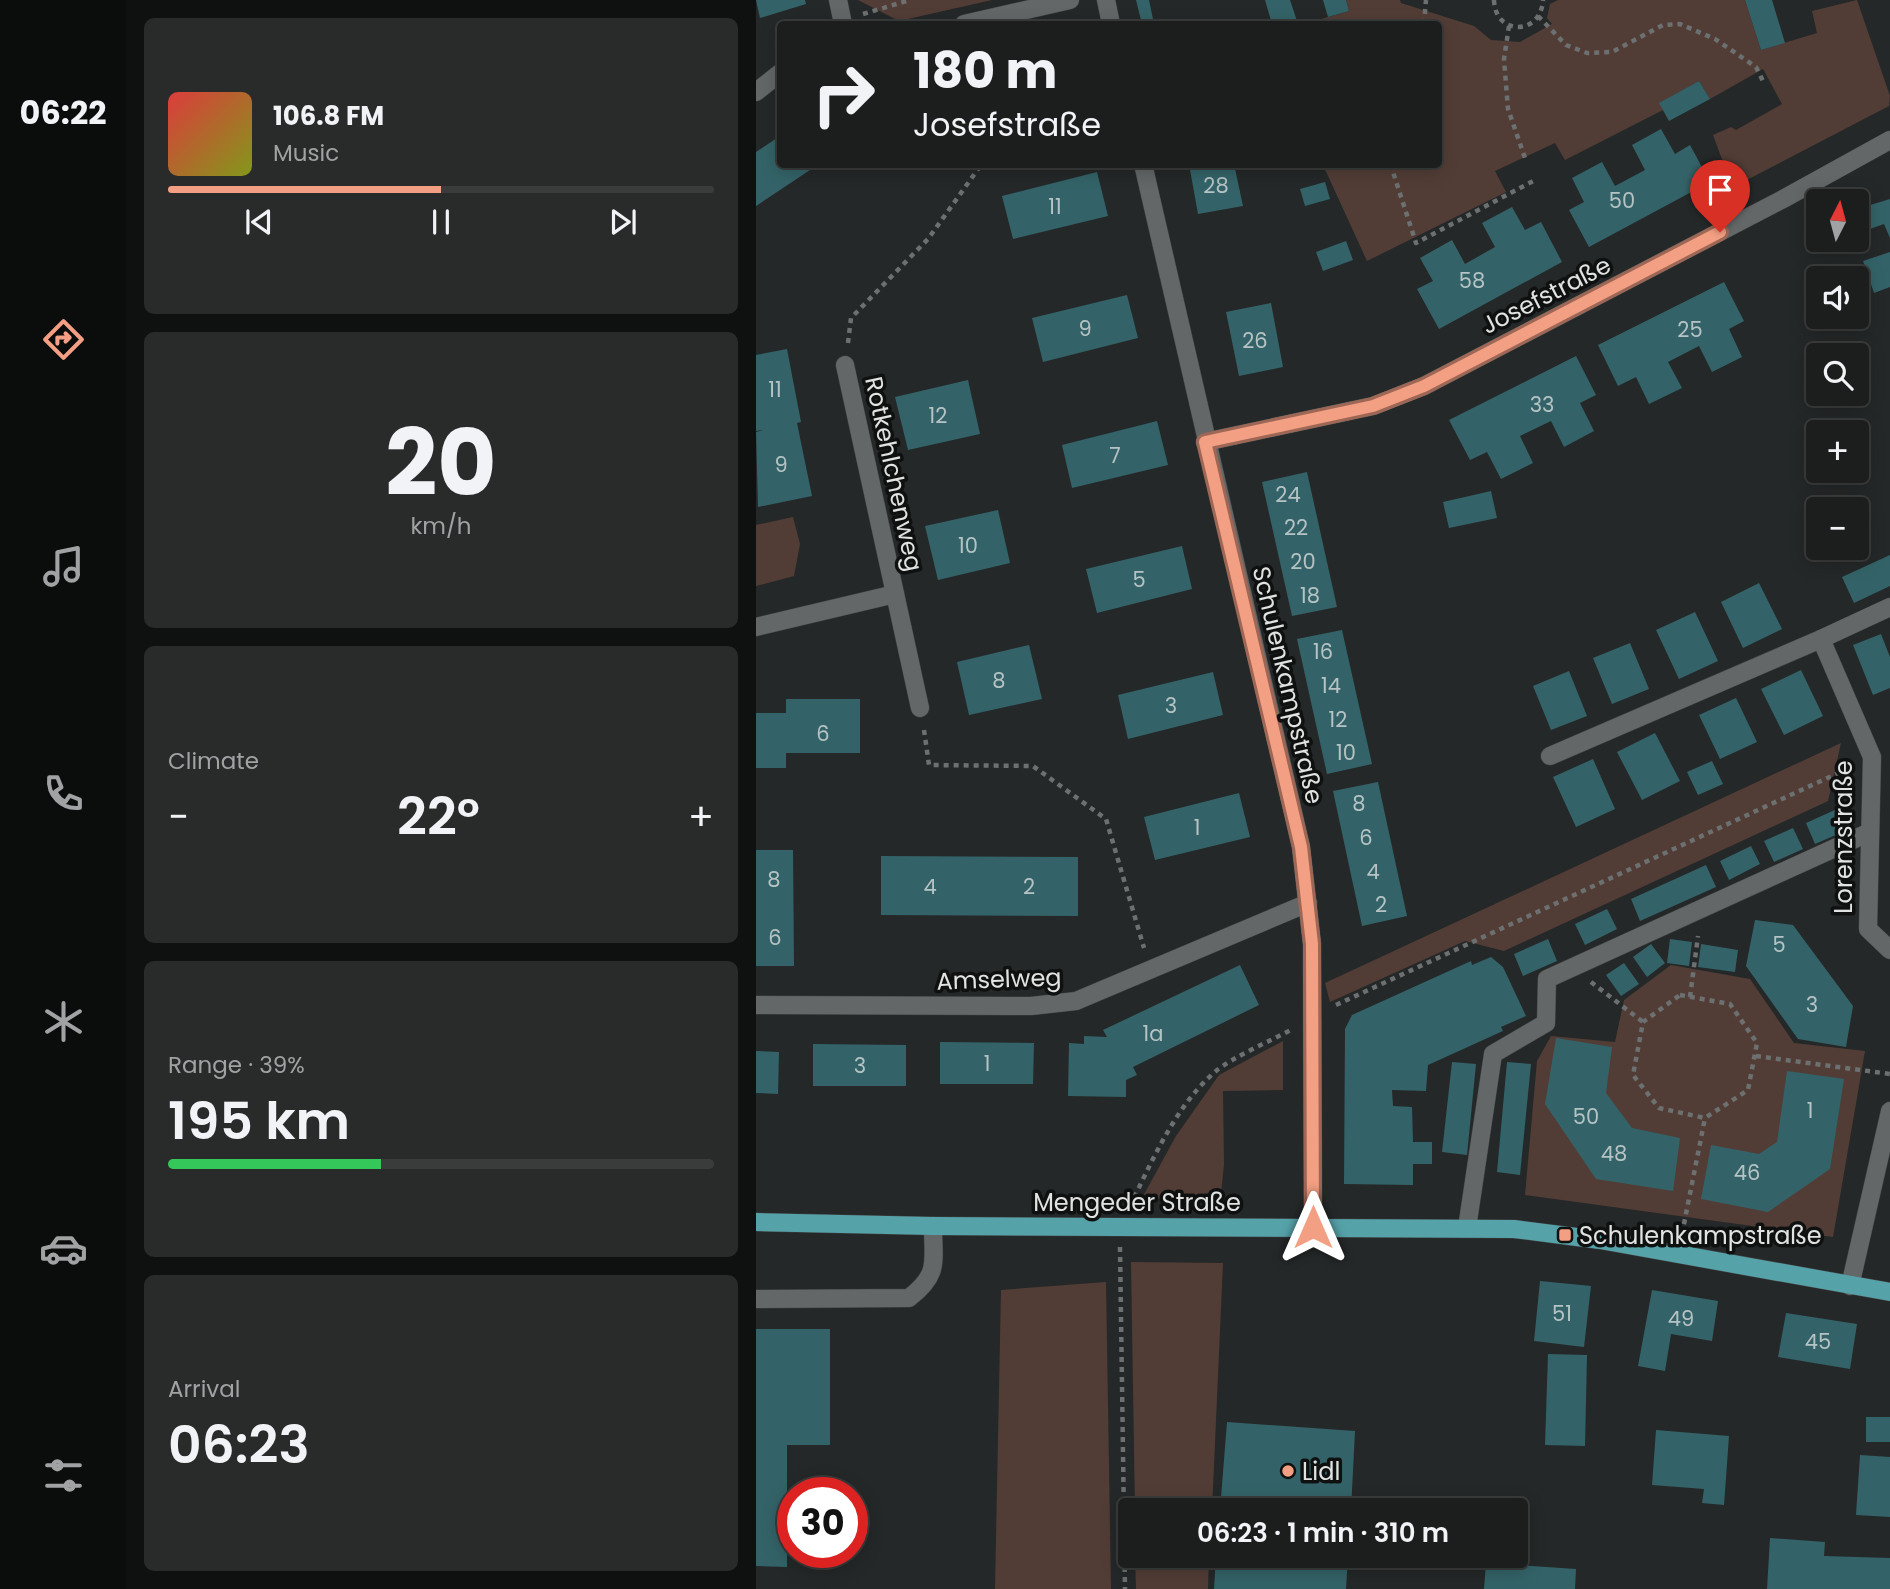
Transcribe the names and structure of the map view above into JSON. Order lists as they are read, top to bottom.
{
  "streets": {
    "main road": ["Mengeder Straße"],
    "street": [
      "Josefstraße",
      "Rotkehlchenweg",
      "Schulenkampstraße",
      "Lorenzstraße",
      "Amselweg"
    ]
  },
  "crossings": [
    ["Josefstraße", "Schulenkampstraße"],
    ["Schulenkampstraße", "Amselweg"],
    ["Schulenkampstraße", "Mengeder Straße"]
  ],
  "places": {
    "transit": ["Schulenkampstraße"],
    "other": ["Lidl"]
  },
  "house_numbers": [
    "28",
    "50",
    "11",
    "58",
    "9",
    "25",
    "26",
    "11",
    "33",
    "12",
    "7",
    "9",
    "24",
    "22",
    "10",
    "20",
    "5",
    "18",
    "16",
    "8",
    "14",
    "3",
    "12",
    "6",
    "10",
    "8",
    "1",
    "6",
    "4",
    "8",
    "4",
    "2",
    "2",
    "6",
    "5",
    "3",
    "1a",
    "1",
    "3",
    "1",
    "50",
    "48",
    "46",
    "51",
    "49",
    "45"
  ],
  "north": "top",
  "page": {
    "tabs": "06:22",
    "turn": ["180 m", "Josefstraße"],
    "song": ["106.8 FM", "Music"],
    "map_buttons": ["+", "−"],
    "tile": [
      ["20", "km/h"],
      "Climate",
      ["Range · 39%", "195 km"],
      ["Arrival", "06:23"]
    ],
    "heat": ["−", "22°", "+"],
    "limit": "30",
    "trip": "06:23 · 1 min · 310 m"
  }
}
